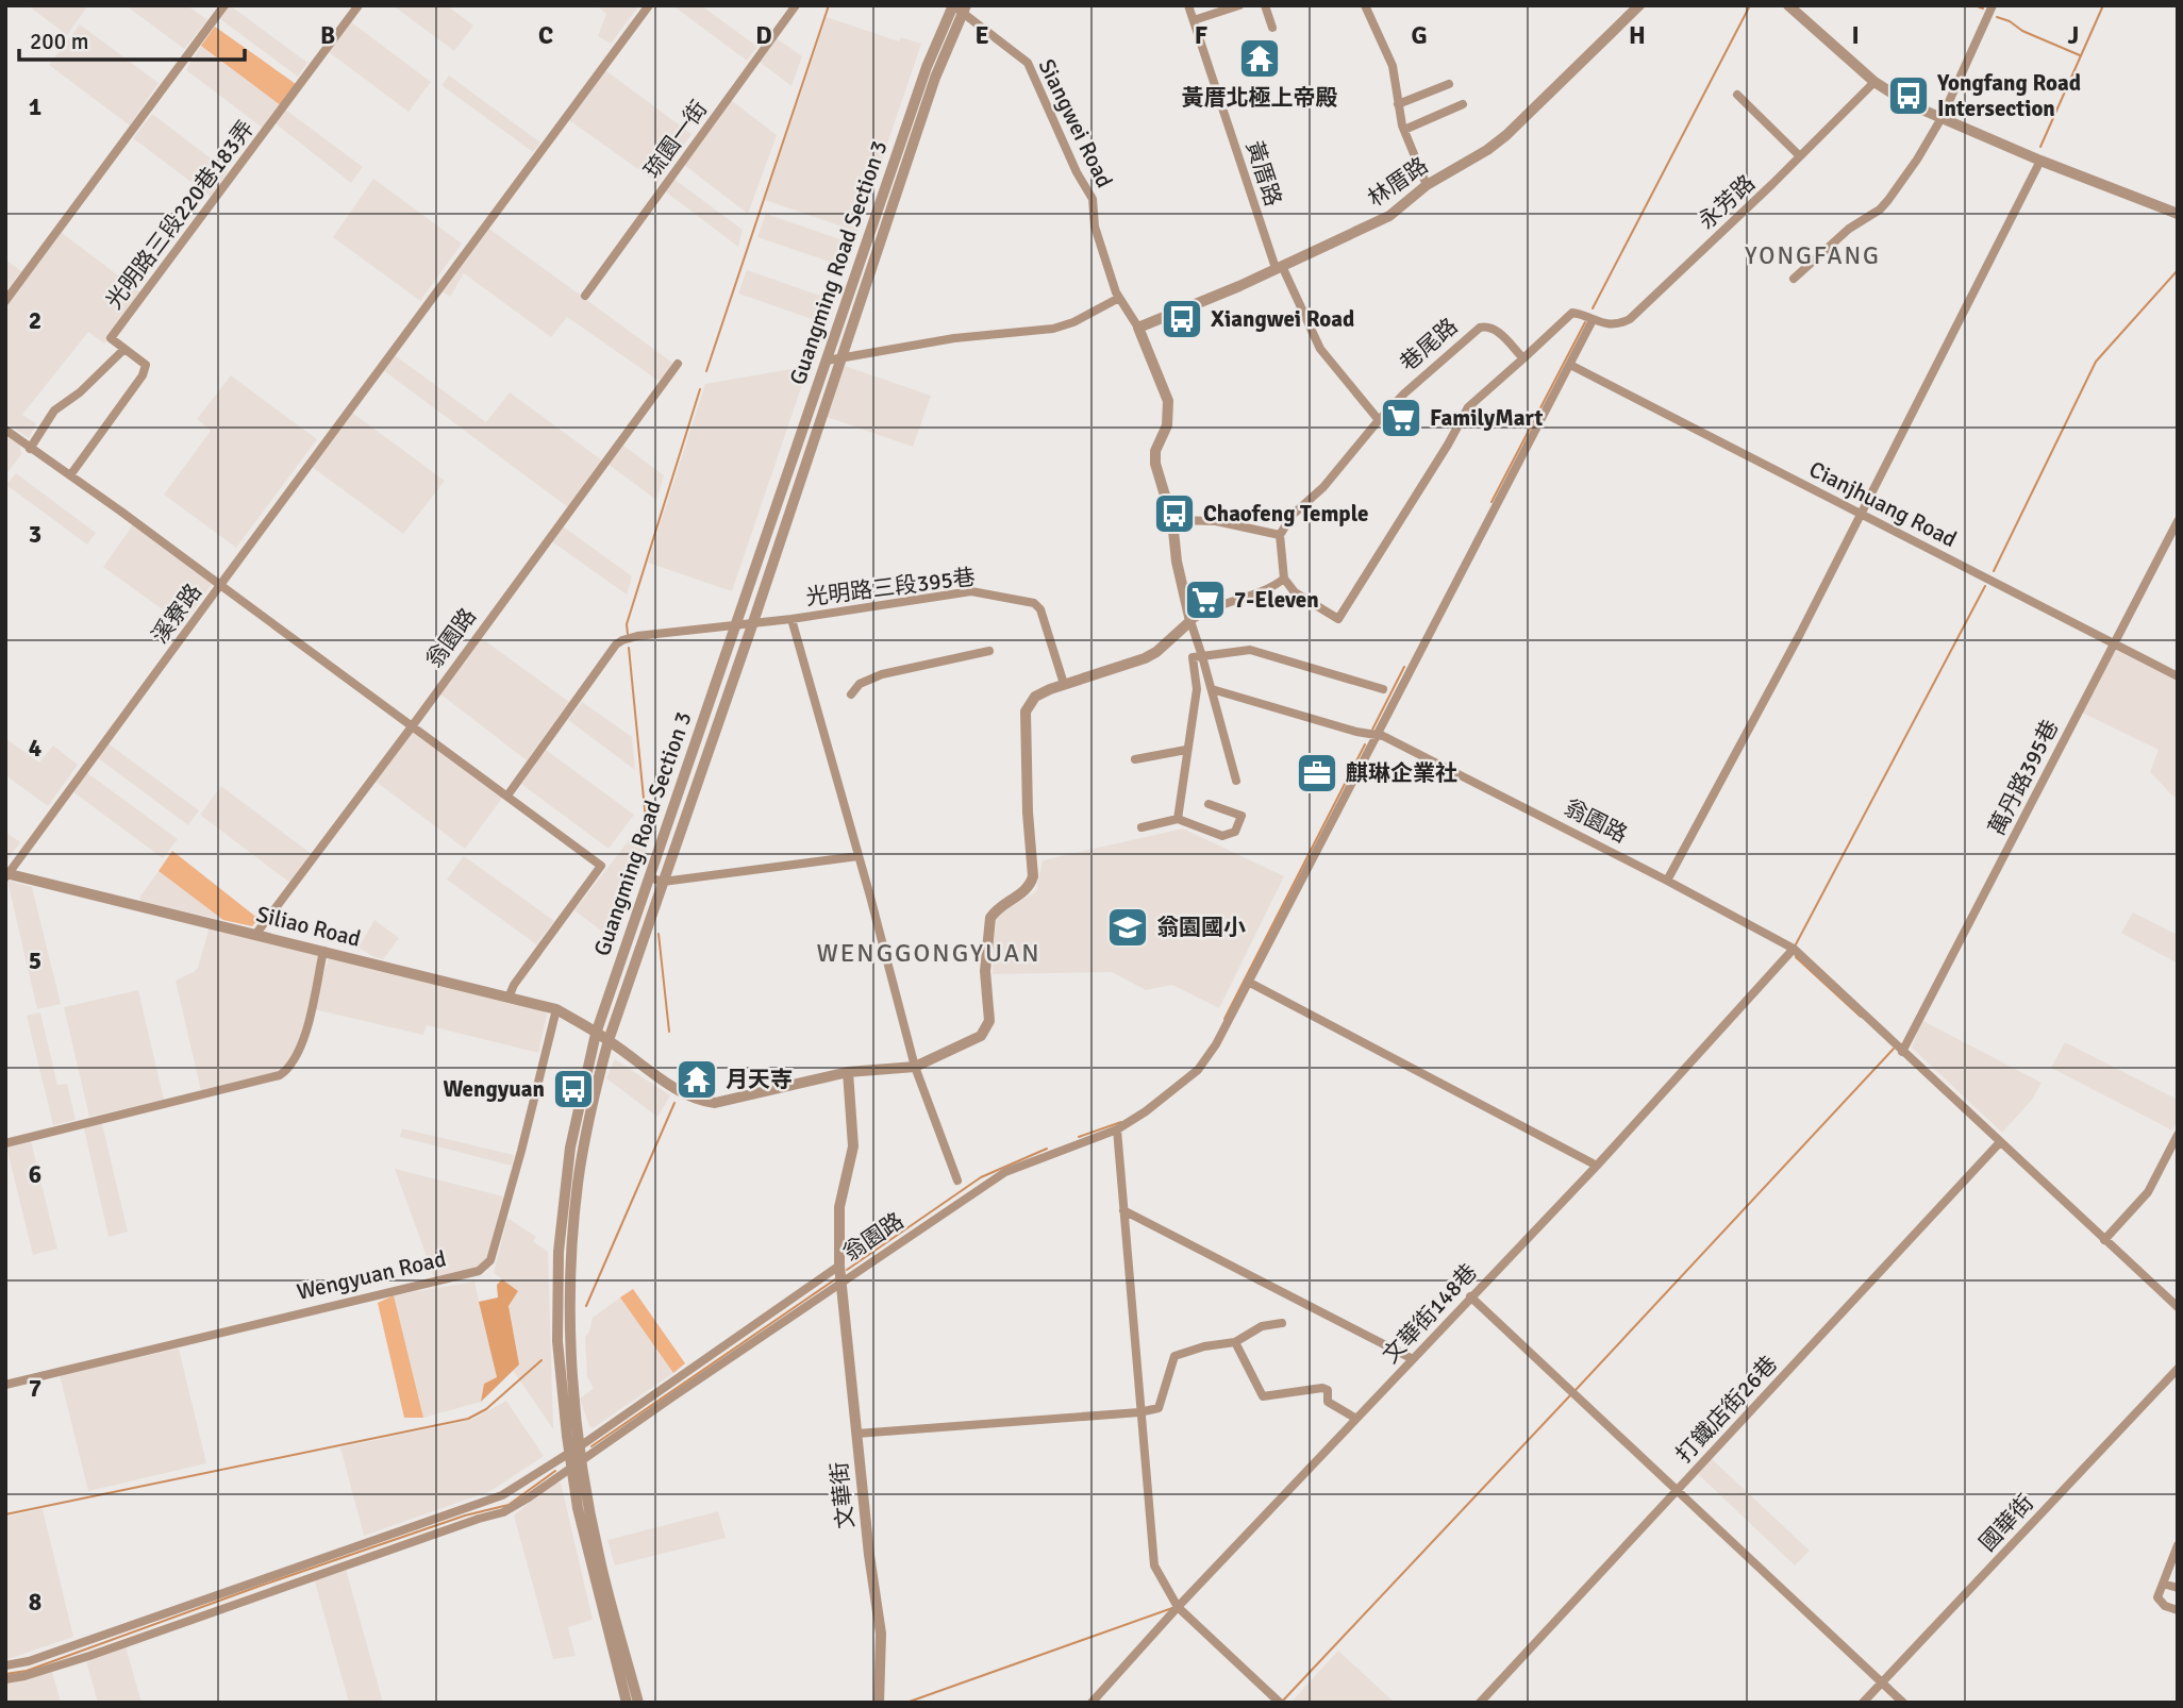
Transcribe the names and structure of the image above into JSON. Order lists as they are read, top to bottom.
{
  "streets": {
    "street": [
      "Siangwei Road",
      "琉園一街",
      "黃厝路",
      "林厝路",
      "永芳路",
      "光明路三段220巷183弄",
      "Guangming Road Section 3",
      "巷尾路",
      "Cianjhuang Road",
      "光明路三段395巷",
      "溪寮路",
      "翁園路",
      "萬丹路395巷",
      "Siliao Road",
      "Wengyuan Road",
      "文華街148巷",
      "打鐵店街26巷",
      "文華街",
      "國華街"
    ]
  },
  "crossings": [
    ["Siangwei Road", "林厝路"],
    ["Siangwei Road", "Guangming Road Section 3"],
    ["黃厝路", "林厝路"],
    ["黃厝路", "巷尾路"],
    ["永芳路", "翁園路"],
    ["Guangming Road Section 3", "光明路三段395巷"],
    ["Guangming Road Section 3", "Siliao Road"],
    ["Cianjhuang Road", "翁園路"],
    ["Cianjhuang Road", "萬丹路395巷"],
    ["溪寮路", "Siliao Road"],
    ["翁園路", "萬丹路395巷"],
    ["翁園路", "Siliao Road"],
    ["翁園路", "文華街148巷"],
    ["翁園路", "打鐵店街26巷"],
    ["翁園路", "文華街"],
    ["Siliao Road", "Wengyuan Road"]
  ],
  "districts": ["YONGFANG", "WENGGONGYUAN"],
  "places": {
    "temple": ["黃厝北極上帝殿", "月天寺"],
    "bus stop": [
      "Yongfang Road Intersection",
      "Xiangwei Road",
      "Chaofeng Temple",
      "Wengyuan"
    ],
    "supermarket": ["FamilyMart", "7-Eleven"],
    "office": ["麒琳企業社"],
    "school or university": ["翁園國小"]
  },
  "scale_bar": "200 m",
  "grid": {
    "columns": [
      "B",
      "C",
      "D",
      "E",
      "F",
      "G",
      "H",
      "I",
      "J"
    ],
    "rows": [
      "1",
      "2",
      "3",
      "4",
      "5",
      "6",
      "7",
      "8"
    ]
  }
}
